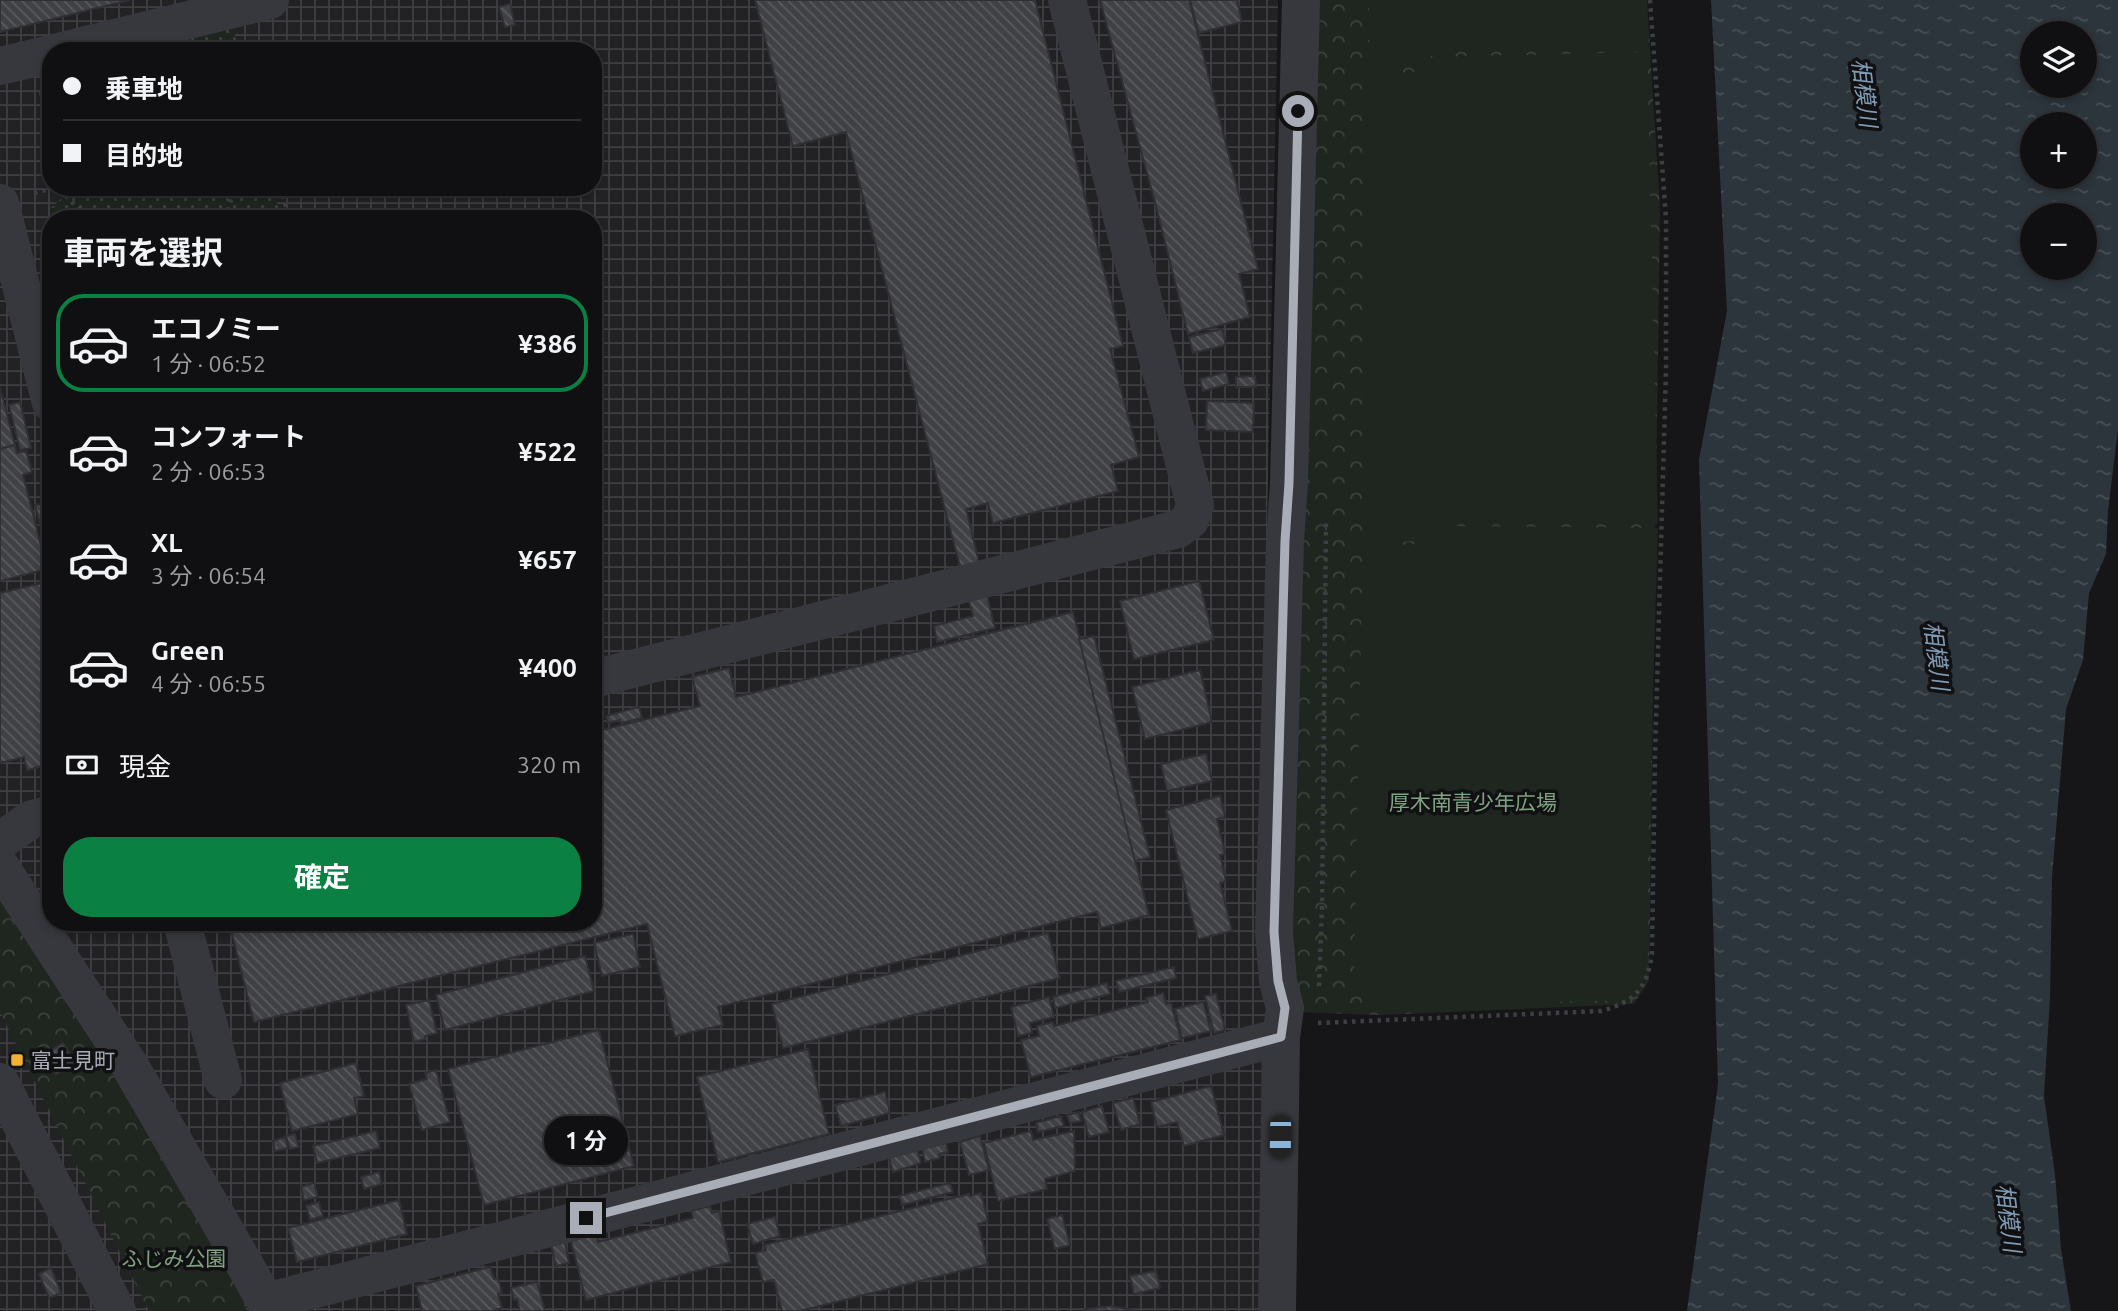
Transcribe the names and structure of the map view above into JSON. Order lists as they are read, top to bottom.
{
  "water": ["相模川"],
  "parks": ["厚木南青少年広場", "ふじみ公園"],
  "places": {
    "transit": ["富士見町"]
  },
  "page": {
    "map_buttons": ["+", "−"],
    "banner": ["乗車地", "目的地"],
    "heading": "車両を選択",
    "list": [
      {
        "name": "エコノミー",
        "note": "1 分 · 06:52",
        "value": "¥386"
      },
      {
        "name": "コンフォート",
        "note": "2 分 · 06:53",
        "value": "¥522"
      },
      {
        "name": "XL",
        "note": "3 分 · 06:54",
        "value": "¥657"
      },
      {
        "name": "Green",
        "note": "4 分 · 06:55",
        "value": "¥400"
      }
    ],
    "pay": ["現金", "320 m"],
    "buttons": "確定",
    "bubble": "1 分"
  }
}
